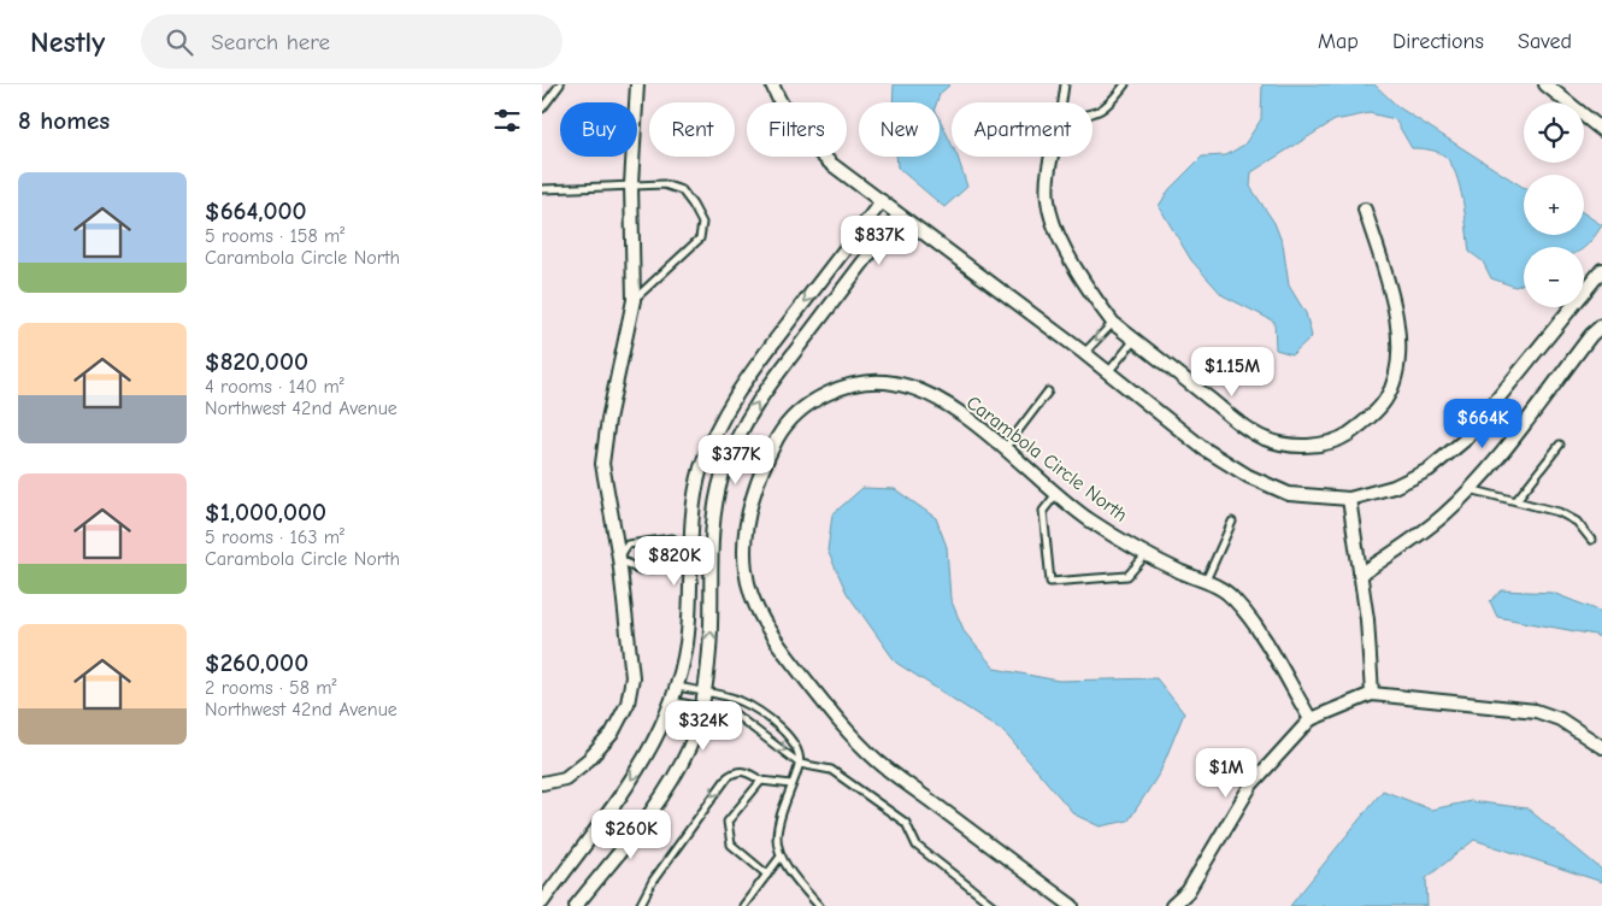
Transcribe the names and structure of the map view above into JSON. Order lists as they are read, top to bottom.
{
  "streets": {
    "street": ["Carambola Circle North"]
  },
  "page": {
    "header": "Nestly",
    "search": "Search here",
    "nav": ["Map", "Directions", "Saved"],
    "heading": "8 homes",
    "map_buttons": ["+", "−"],
    "chip": [
      "Buy",
      "Rent",
      "Filters",
      "New",
      "Apartment"
    ],
    "list": [
      {
        "name": "$664,000",
        "note": "5 rooms · 158 m² · Carambola Circle North"
      },
      {
        "name": "$820,000",
        "note": "4 rooms · 140 m² · Northwest 42nd Avenue"
      },
      {
        "name": "$1,000,000",
        "note": "5 rooms · 163 m² · Carambola Circle North"
      },
      {
        "name": "$260,000",
        "note": "2 rooms · 58 m² · Northwest 42nd Avenue"
      }
    ],
    "price": [
      "$837K",
      "$1.15M",
      "$664K",
      "$377K",
      "$820K",
      "$324K",
      "$1M",
      "$260K"
    ]
  }
}
